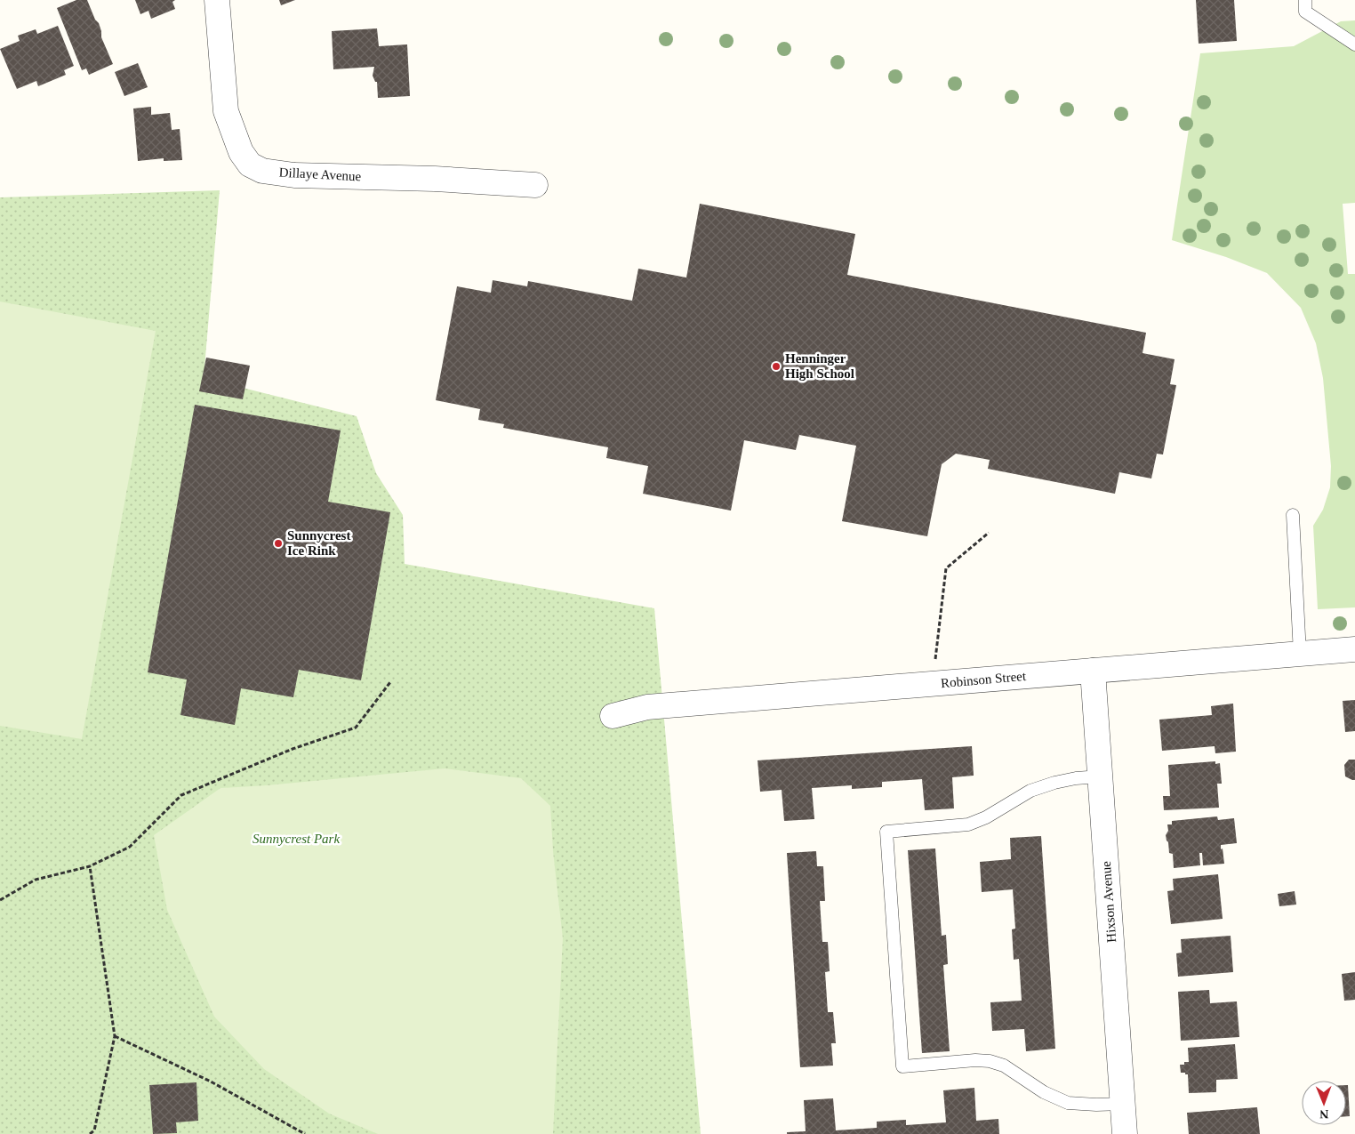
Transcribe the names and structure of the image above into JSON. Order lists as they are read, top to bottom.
{
  "streets": {
    "street": ["Dillaye Avenue", "Robinson Street", "Hixson Avenue"]
  },
  "crossings": [
    ["Robinson Street", "Hixson Avenue"]
  ],
  "parks": ["Sunnycrest Park"],
  "places": ["Henninger High School", "Sunnycrest Ice Rink"],
  "north": "bottom"
}
